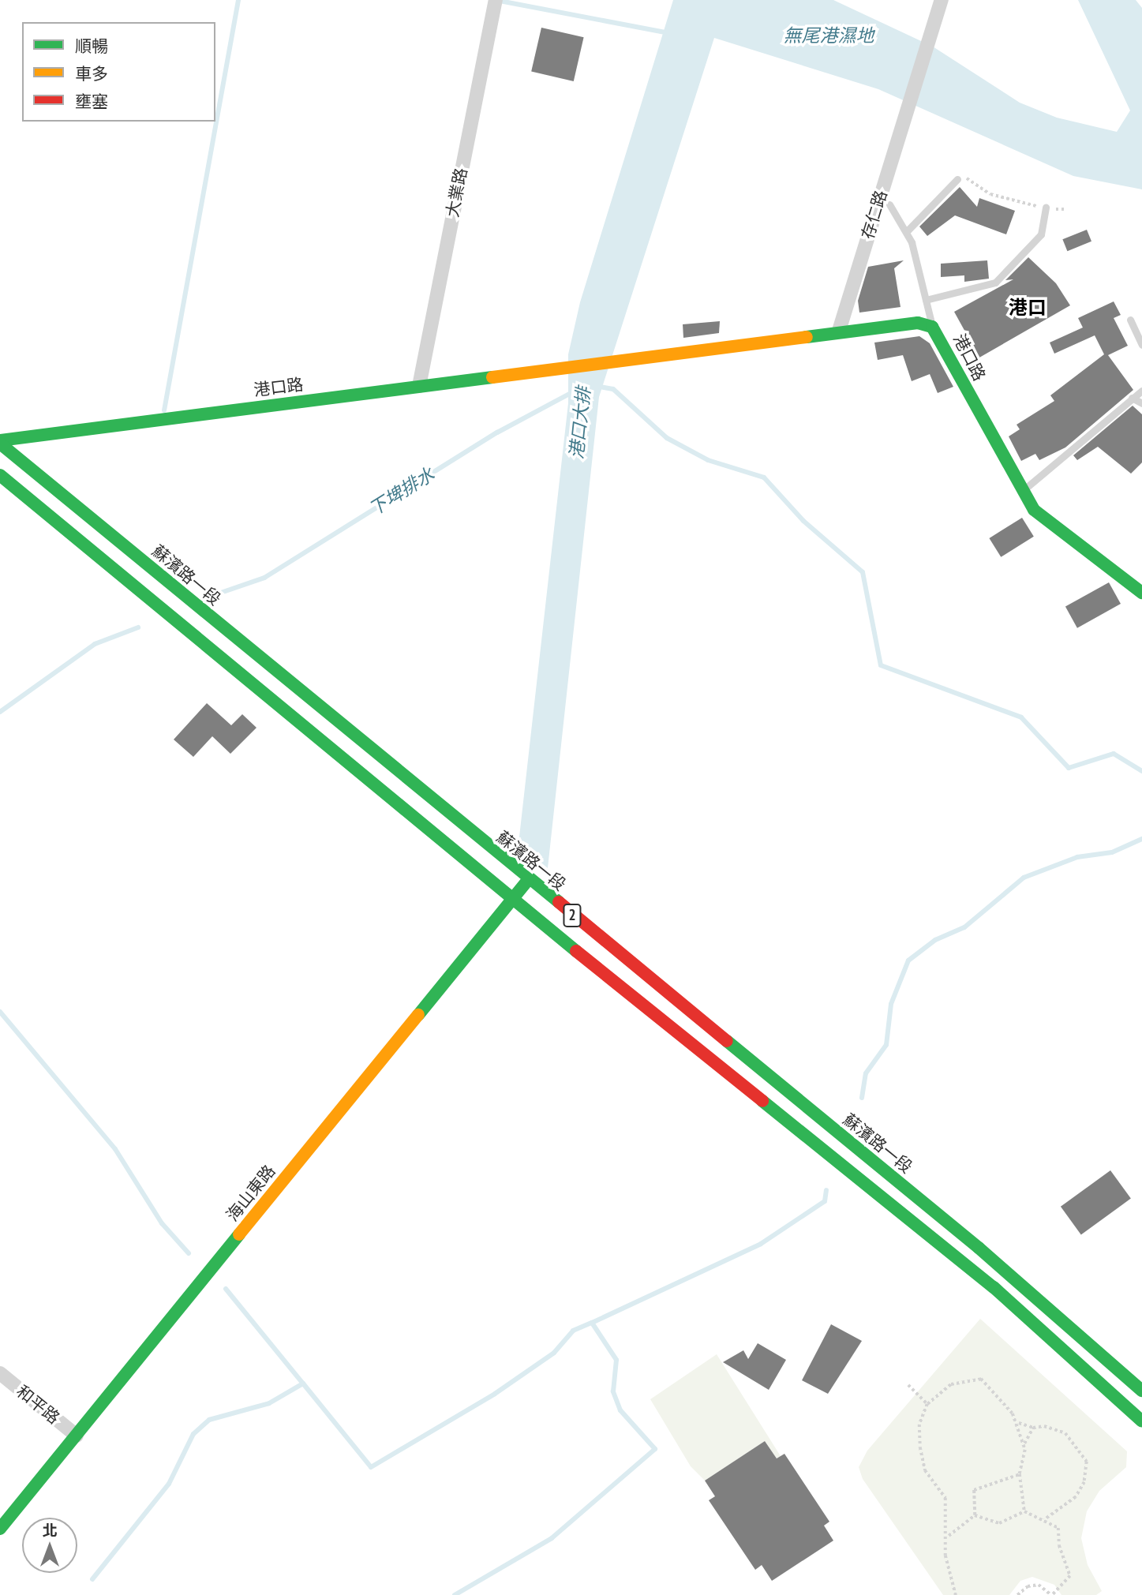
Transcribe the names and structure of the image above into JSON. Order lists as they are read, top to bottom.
{
  "streets": {
    "main road": [
      "港口路",
      "蘇濱路一段",
      "2",
      "海山東路"
    ],
    "street": ["大業路", "存仁路", "和平路"]
  },
  "crossings": [
    ["大業路", "港口路"],
    ["存仁路", "港口路"],
    ["港口路", "蘇濱路一段"],
    ["蘇濱路一段", "海山東路"],
    ["2", "海山東路"],
    ["海山東路", "和平路"]
  ],
  "districts": ["港口"],
  "water": ["無尾港濕地", "港口大排", "下埤排水"],
  "legend": ["順暢", "車多", "壅塞"],
  "north": "top"
}
